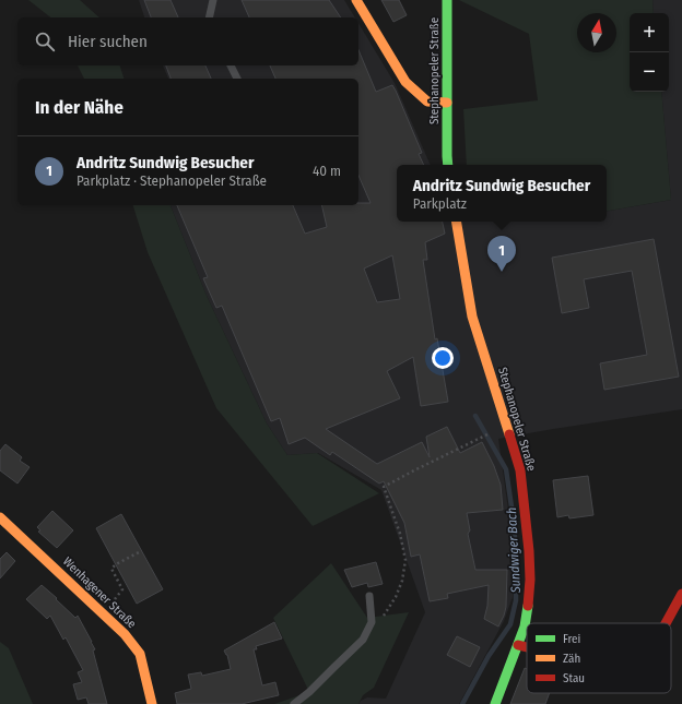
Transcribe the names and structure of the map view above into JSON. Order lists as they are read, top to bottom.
{
  "streets": {
    "street": ["Stephanopeler Straße", "Wenhagener Straße"]
  },
  "water": ["Sundwiger Bach"],
  "legend": ["Frei", "Zäh", "Stau"],
  "north": "top",
  "page": {
    "map_buttons": ["+", "−"],
    "search": "Hier suchen",
    "heading": "In der Nähe",
    "list": [
      {
        "mark": "1",
        "name": "Andritz Sundwig Besucher",
        "note": "Parkplatz · Stephanopeler Straße",
        "value": "40 m"
      }
    ],
    "popup": ["Andritz Sundwig Besucher", "Parkplatz"],
    "pins": "1"
  }
}
